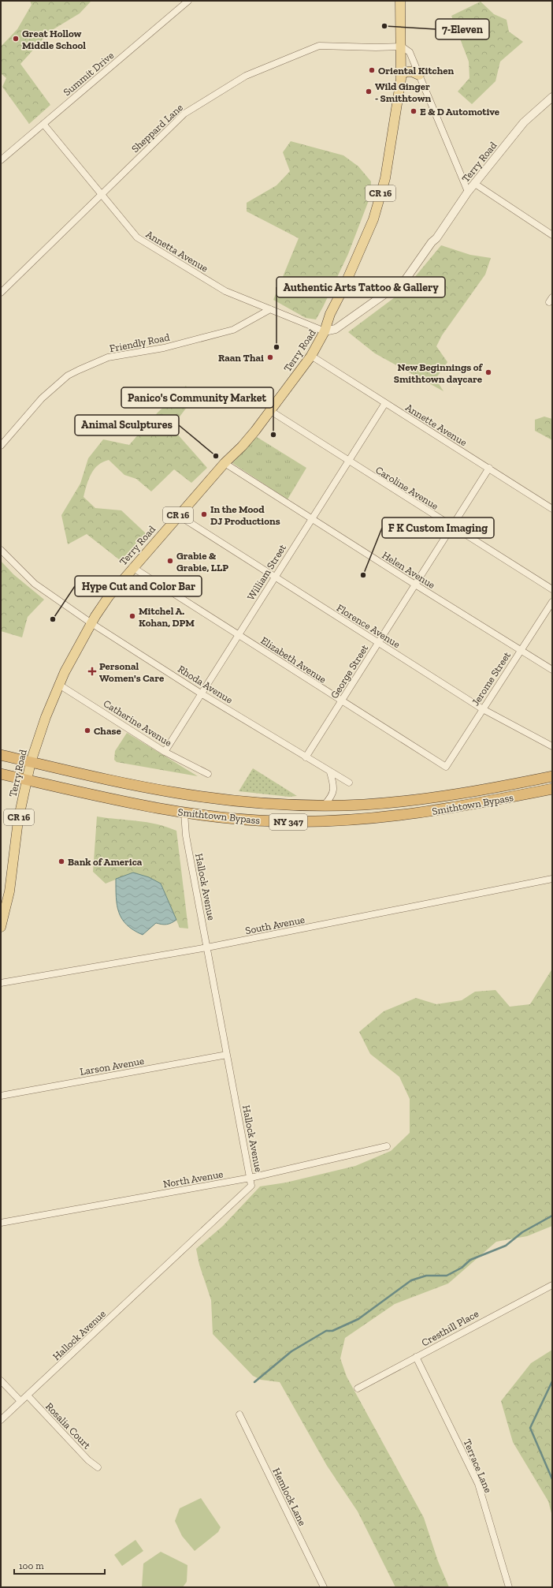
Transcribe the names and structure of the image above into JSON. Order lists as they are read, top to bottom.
{
  "streets": {
    "highway": ["Smithtown Bypass", "NY 347"],
    "main road": ["Terry Road", "CR 16"],
    "street": [
      "Summit Drive",
      "Sheppard Lane",
      "Annetta Avenue",
      "Friendly Road",
      "Annette Avenue",
      "Caroline Avenue",
      "Helen Avenue",
      "William Street",
      "Florence Avenue",
      "Elizabeth Avenue",
      "George Street",
      "Jerome Street",
      "Rhoda Avenue",
      "Catherine Avenue",
      "Hallock Avenue",
      "South Avenue",
      "Larson Avenue",
      "North Avenue",
      "Cresthill Place",
      "Rosalia Court",
      "Terrace Lane",
      "Hemlock Lane"
    ]
  },
  "crossings": [
    ["Summit Drive", "Annetta Avenue"],
    ["Sheppard Lane", "CR 16"],
    ["Sheppard Lane", "Annetta Avenue"],
    ["Terry Road", "CR 16"],
    ["Terry Road", "Annetta Avenue"],
    ["Terry Road", "Annette Avenue"],
    ["Terry Road", "Caroline Avenue"],
    ["Terry Road", "Helen Avenue"],
    ["Terry Road", "Florence Avenue"],
    ["Terry Road", "Elizabeth Avenue"],
    ["Terry Road", "Rhoda Avenue"],
    ["Terry Road", "Catherine Avenue"],
    ["Terry Road", "Smithtown Bypass"],
    ["CR 16", "Annetta Avenue"],
    ["Annetta Avenue", "Friendly Road"],
    ["Annette Avenue", "William Street"],
    ["Annette Avenue", "George Street"],
    ["Caroline Avenue", "William Street"],
    ["Caroline Avenue", "George Street"],
    ["Helen Avenue", "William Street"],
    ["Helen Avenue", "George Street"],
    ["Helen Avenue", "Jerome Street"],
    ["William Street", "Florence Avenue"],
    ["William Street", "Elizabeth Avenue"],
    ["William Street", "Rhoda Avenue"],
    ["William Street", "Catherine Avenue"],
    ["Florence Avenue", "George Street"],
    ["Florence Avenue", "Jerome Street"],
    ["Elizabeth Avenue", "George Street"],
    ["Elizabeth Avenue", "Jerome Street"],
    ["George Street", "Rhoda Avenue"],
    ["Smithtown Bypass", "Hallock Avenue"],
    ["Hallock Avenue", "South Avenue"],
    ["Hallock Avenue", "Larson Avenue"],
    ["Hallock Avenue", "North Avenue"],
    ["Hallock Avenue", "Rosalia Court"],
    ["Cresthill Place", "Terrace Lane"]
  ],
  "places": {
    "other": [
      "7-Eleven",
      "Great Hollow Middle School",
      "Oriental Kitchen",
      "Wild Ginger - Smithtown",
      "E & D Automotive",
      "Authentic Arts Tattoo & Gallery",
      "Raan Thai",
      "New Beginnings of Smithtown daycare",
      "Panico's Community Market",
      "Animal Sculptures",
      "In the Mood DJ Productions",
      "Grabie & Grabie, LLP",
      "F K Custom Imaging",
      "Mitchel A. Kohan, DPM",
      "Hype Cut and Color Bar",
      "Chase",
      "Bank of America"
    ],
    "health": ["Personal Women's Care"]
  },
  "scale_bar": "100 m"
}
